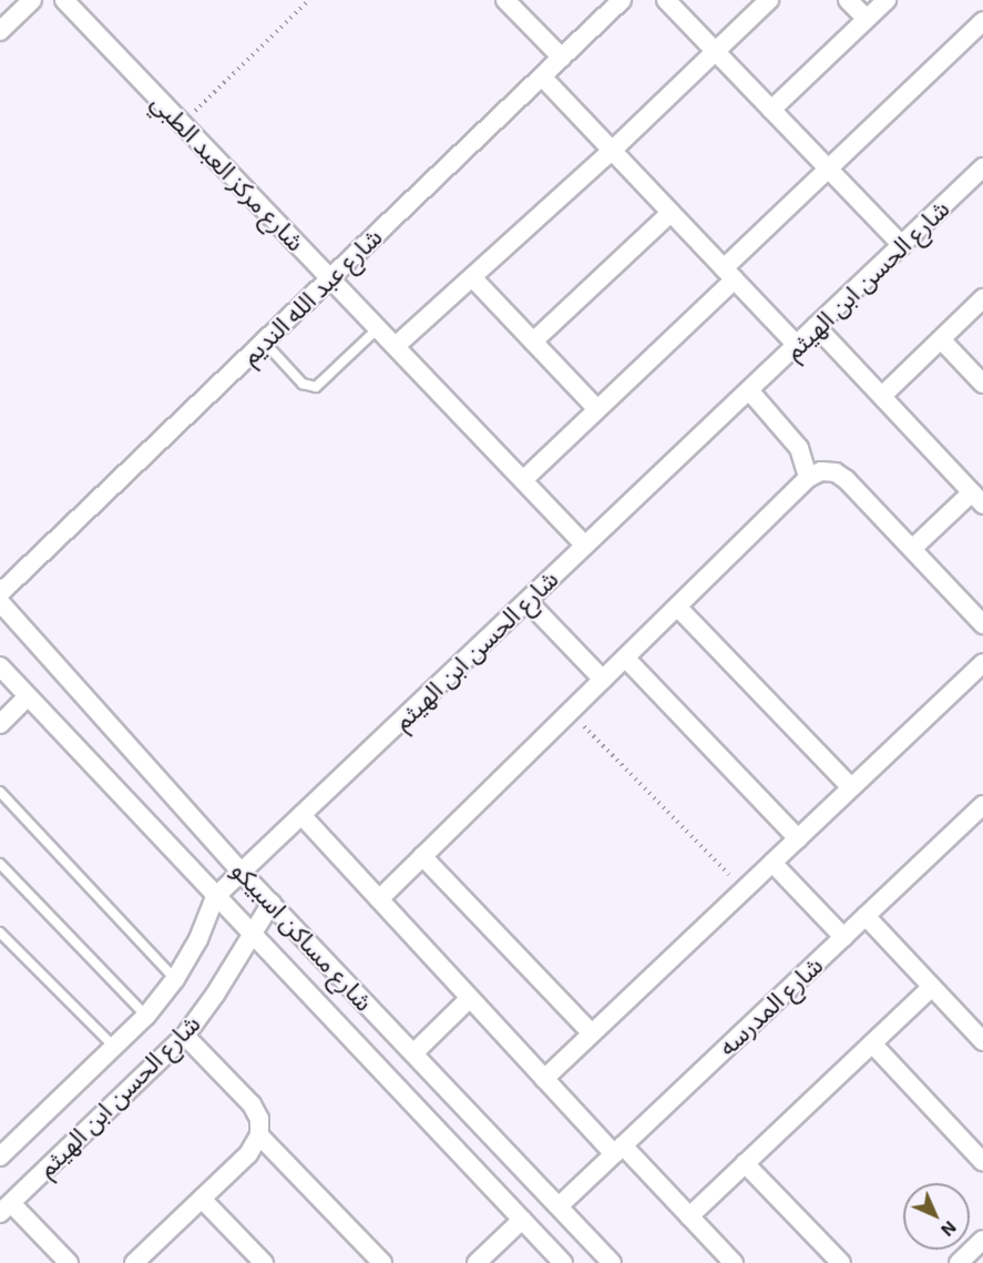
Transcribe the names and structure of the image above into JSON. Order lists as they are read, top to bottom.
{
  "streets": {
    "street": [
      "شارع مركز العبد الطبي",
      "شارع الحسن ابن الهيثم",
      "شارع عبد الله النديم",
      "شارع مساكن اسبيكو",
      "شارع المدرسه"
    ]
  },
  "crossings": [
    ["شارع مركز العبد الطبي", "شارع الحسن ابن الهيثم"],
    ["شارع مركز العبد الطبي", "شارع عبد الله النديم"],
    ["شارع الحسن ابن الهيثم", "شارع مساكن اسبيكو"],
    ["شارع مساكن اسبيكو", "شارع المدرسه"]
  ],
  "north": "bottom right"
}
